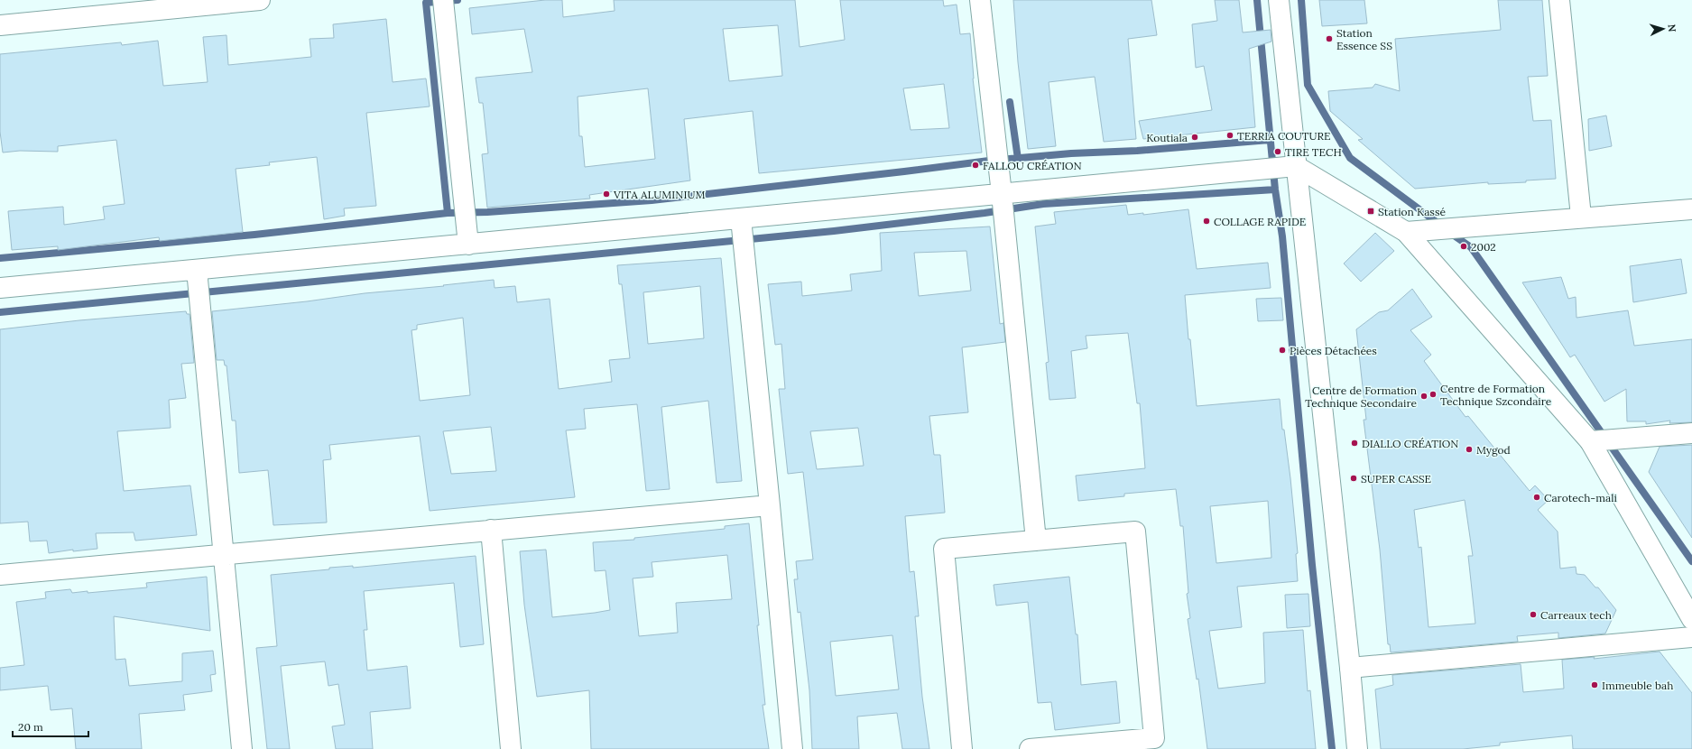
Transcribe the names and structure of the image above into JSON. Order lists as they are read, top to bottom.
{
  "places": {
    "other": [
      "Station Essence SS",
      "TERRIA COUTURE",
      "Koutiala",
      "TIRE TECH",
      "FALLOU CRÉATION",
      "VITA ALUMINIUM",
      "COLLAGE RAPIDE",
      "2002",
      "Pièces Détachées",
      "Centre de Formation Technique Szcondaire",
      "Centre de Formation Technique Secondaire",
      "DIALLO CRÉATION",
      "Mygod",
      "SUPER CASSE",
      "Carotech-mali",
      "Carreaux tech",
      "Immeuble bah"
    ],
    "transit": ["Station Kassé"]
  },
  "scale_bar": "20 m",
  "north": "right"
}
